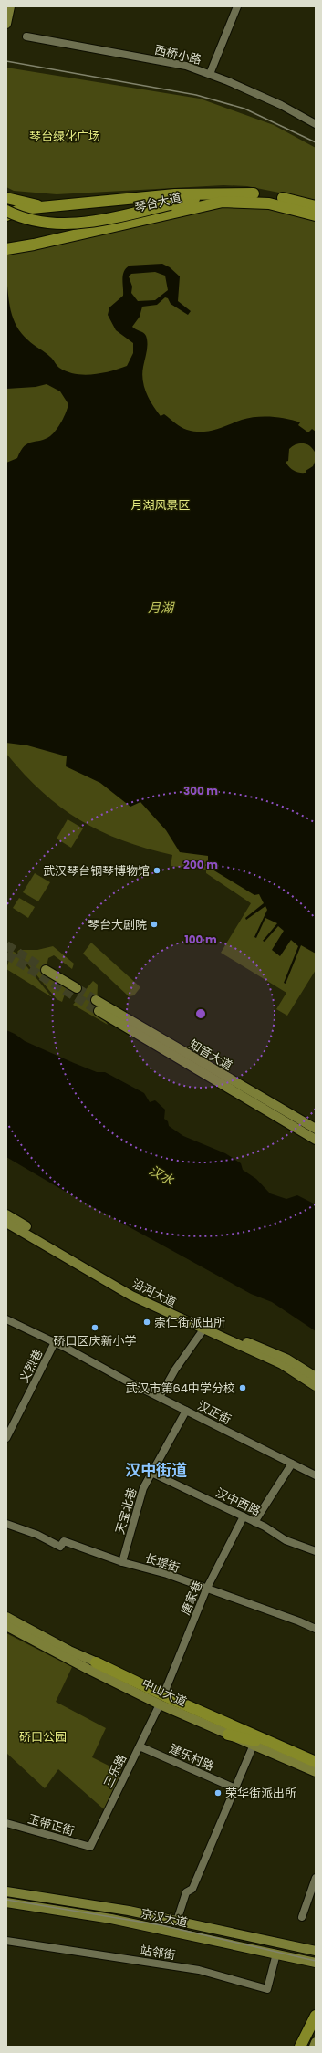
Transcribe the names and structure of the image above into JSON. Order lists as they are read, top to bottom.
{
  "streets": {
    "highway": ["琴台大道"],
    "main road": [
      "知音大道",
      "沿河大道",
      "中山大道",
      "京汉大道"
    ],
    "street": [
      "西桥小路",
      "义烈巷",
      "汉正街",
      "汉中西路",
      "天宝北巷",
      "长堤街",
      "唐家巷",
      "建乐村路",
      "三乐路",
      "玉带正街",
      "站邻街"
    ]
  },
  "crossings": [
    ["义烈巷", "汉正街"],
    ["汉正街", "天宝北巷"],
    ["汉中西路", "天宝北巷"],
    ["汉中西路", "唐家巷"],
    ["天宝北巷", "长堤街"],
    ["长堤街", "唐家巷"],
    ["唐家巷", "中山大道"],
    ["中山大道", "三乐路"],
    ["建乐村路", "三乐路"],
    ["三乐路", "玉带正街"],
    ["京汉大道", "站邻街"]
  ],
  "districts": ["汉中街道"],
  "water": ["月湖", "汉水"],
  "parks": ["琴台绿化广场", "月湖风景区", "硚口公园"],
  "places": [
    "武汉琴台钢琴博物馆",
    "琴台大剧院",
    "崇仁街派出所",
    "硚口区庆新小学",
    "武汉市第64中学分校",
    "荣华街派出所"
  ],
  "rings": ["300 m", "200 m", "100 m"]
}
